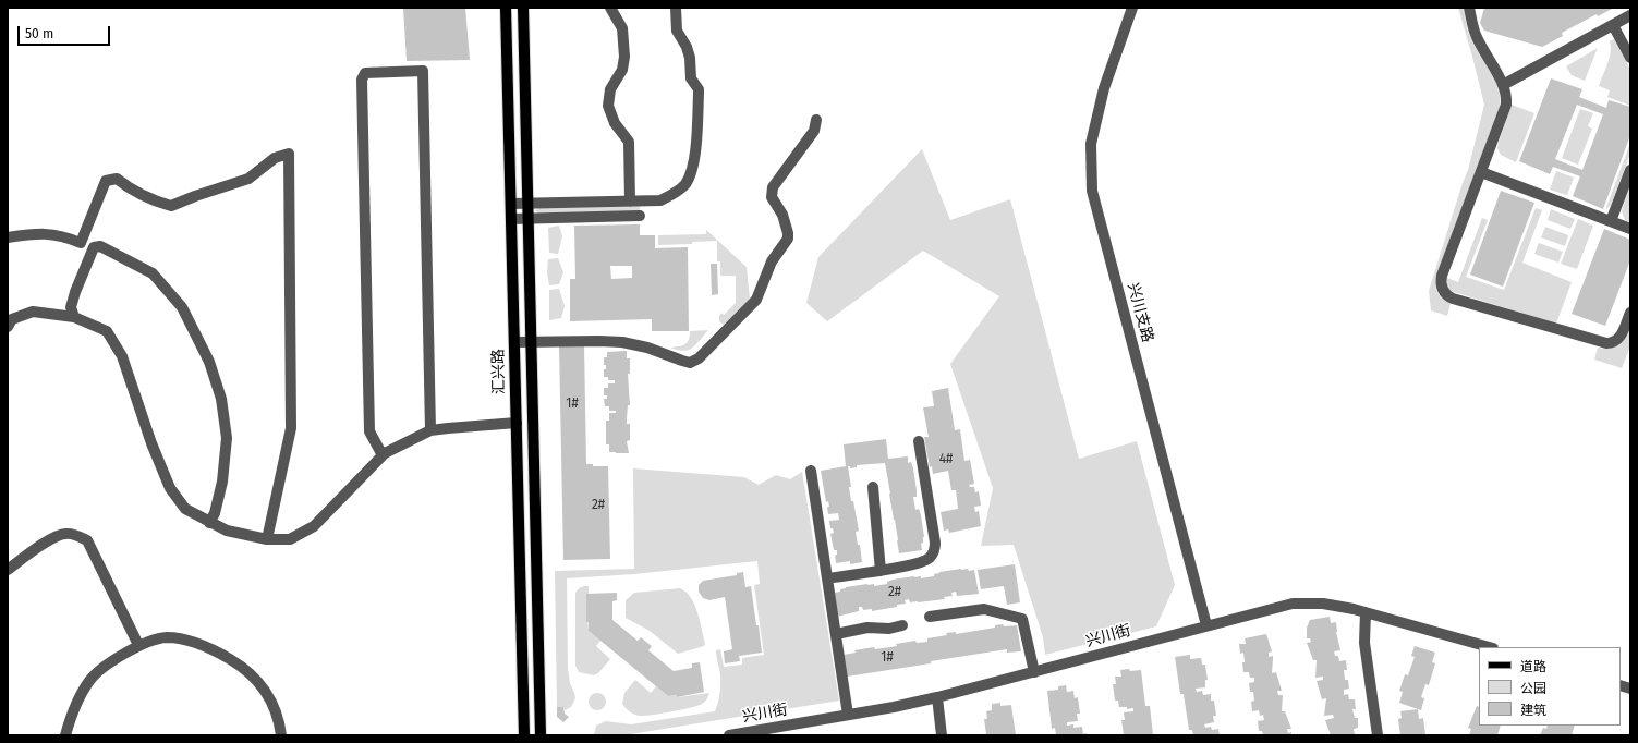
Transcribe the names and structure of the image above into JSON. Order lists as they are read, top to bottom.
{
  "streets": {
    "main road": ["汇兴路"],
    "street": ["兴川支路", "兴川街"]
  },
  "crossings": [
    ["兴川支路", "兴川街"]
  ],
  "house_numbers": [
    "1#",
    "4#",
    "2#",
    "2#",
    "1#"
  ],
  "legend": ["道路", "公园", "建筑"],
  "scale_bar": "50 m"
}
